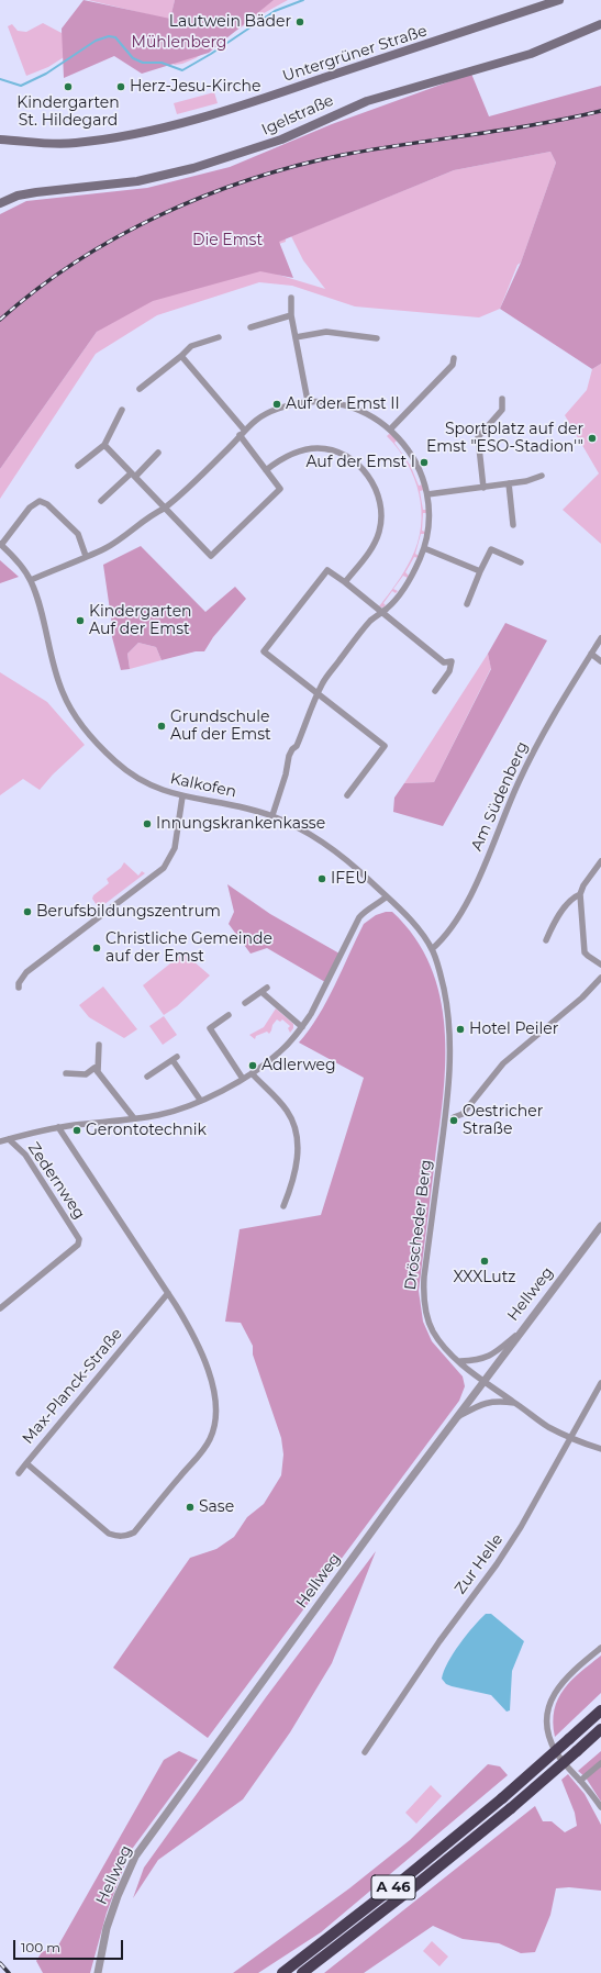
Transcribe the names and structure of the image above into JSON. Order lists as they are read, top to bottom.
{
  "streets": {
    "highway": ["A 46"],
    "main road": ["Untergrüner Straße", "Igelstraße"],
    "street": [
      "Kalkofen",
      "Am Südenberg",
      "Zedernweg",
      "Dröscheder Berg",
      "Hellweg",
      "Max-Planck-Straße",
      "Zur Helle"
    ]
  },
  "crossings": [
    ["Am Südenberg", "Dröscheder Berg"],
    ["Dröscheder Berg", "Hellweg"],
    ["Dröscheder Berg", "Zur Helle"]
  ],
  "parks": ["Mühlenberg", "Die Emst"],
  "places": [
    "Lautwein Bäder",
    "Kindergarten St. Hildegard",
    "Herz-Jesu-Kirche",
    "Auf der Emst II",
    "Sportplatz auf der Emst \"ESO-Stadion'\"",
    "Auf der Emst I",
    "Kindergarten Auf der Emst",
    "Grundschule Auf der Emst",
    "Innungskrankenkasse",
    "IFEU",
    "Berufsbildungszentrum",
    "Christliche Gemeinde auf der Emst",
    "Hotel Peiler",
    "Adlerweg",
    "Oestricher Straße",
    "Gerontotechnik",
    "XXXLutz",
    "Sase"
  ],
  "scale_bar": "100 m"
}
